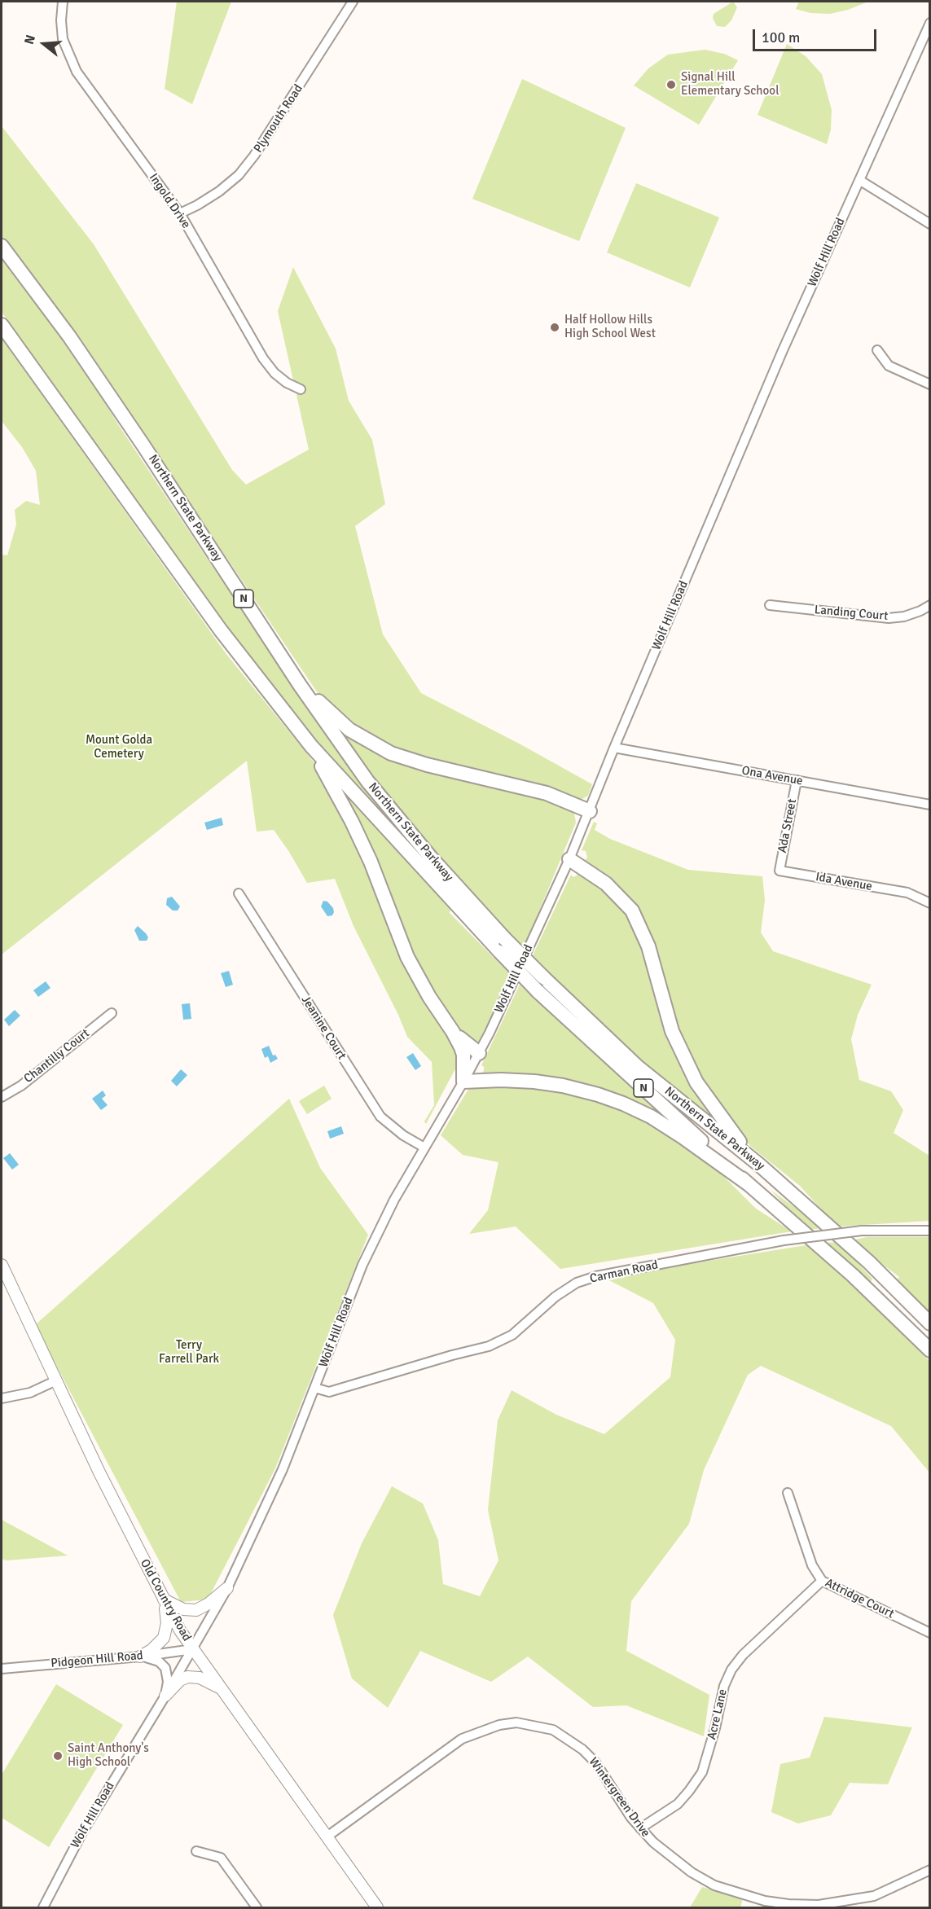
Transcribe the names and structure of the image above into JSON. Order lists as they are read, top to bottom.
{
  "streets": {
    "highway": ["Northern State Parkway", "N"],
    "main road": ["Old Country Road"],
    "street": [
      "Plymouth Road",
      "Ingold Drive",
      "Wolf Hill Road",
      "Landing Court",
      "Ona Avenue",
      "Ada Street",
      "Ida Avenue",
      "Jeanine Court",
      "Chantilly Court",
      "Carman Road",
      "Attridge Court",
      "Pidgeon Hill Road",
      "Acre Lane",
      "Wintergreen Drive"
    ]
  },
  "crossings": [
    ["Plymouth Road", "Ingold Drive"],
    ["Wolf Hill Road", "Ona Avenue"],
    ["Wolf Hill Road", "Jeanine Court"],
    ["Wolf Hill Road", "Carman Road"],
    ["Wolf Hill Road", "Old Country Road"],
    ["Wolf Hill Road", "Pidgeon Hill Road"],
    ["Ona Avenue", "Ada Street"],
    ["Ada Street", "Ida Avenue"],
    ["Attridge Court", "Acre Lane"],
    ["Old Country Road", "Pidgeon Hill Road"],
    ["Old Country Road", "Wintergreen Drive"],
    ["Acre Lane", "Wintergreen Drive"]
  ],
  "parks": ["Mount Golda Cemetery", "Terry Farrell Park"],
  "places": ["Signal Hill Elementary School", "Half Hollow Hills High School West", "Saint Anthony's High School"],
  "scale_bar": "100 m",
  "north": "left"
}
